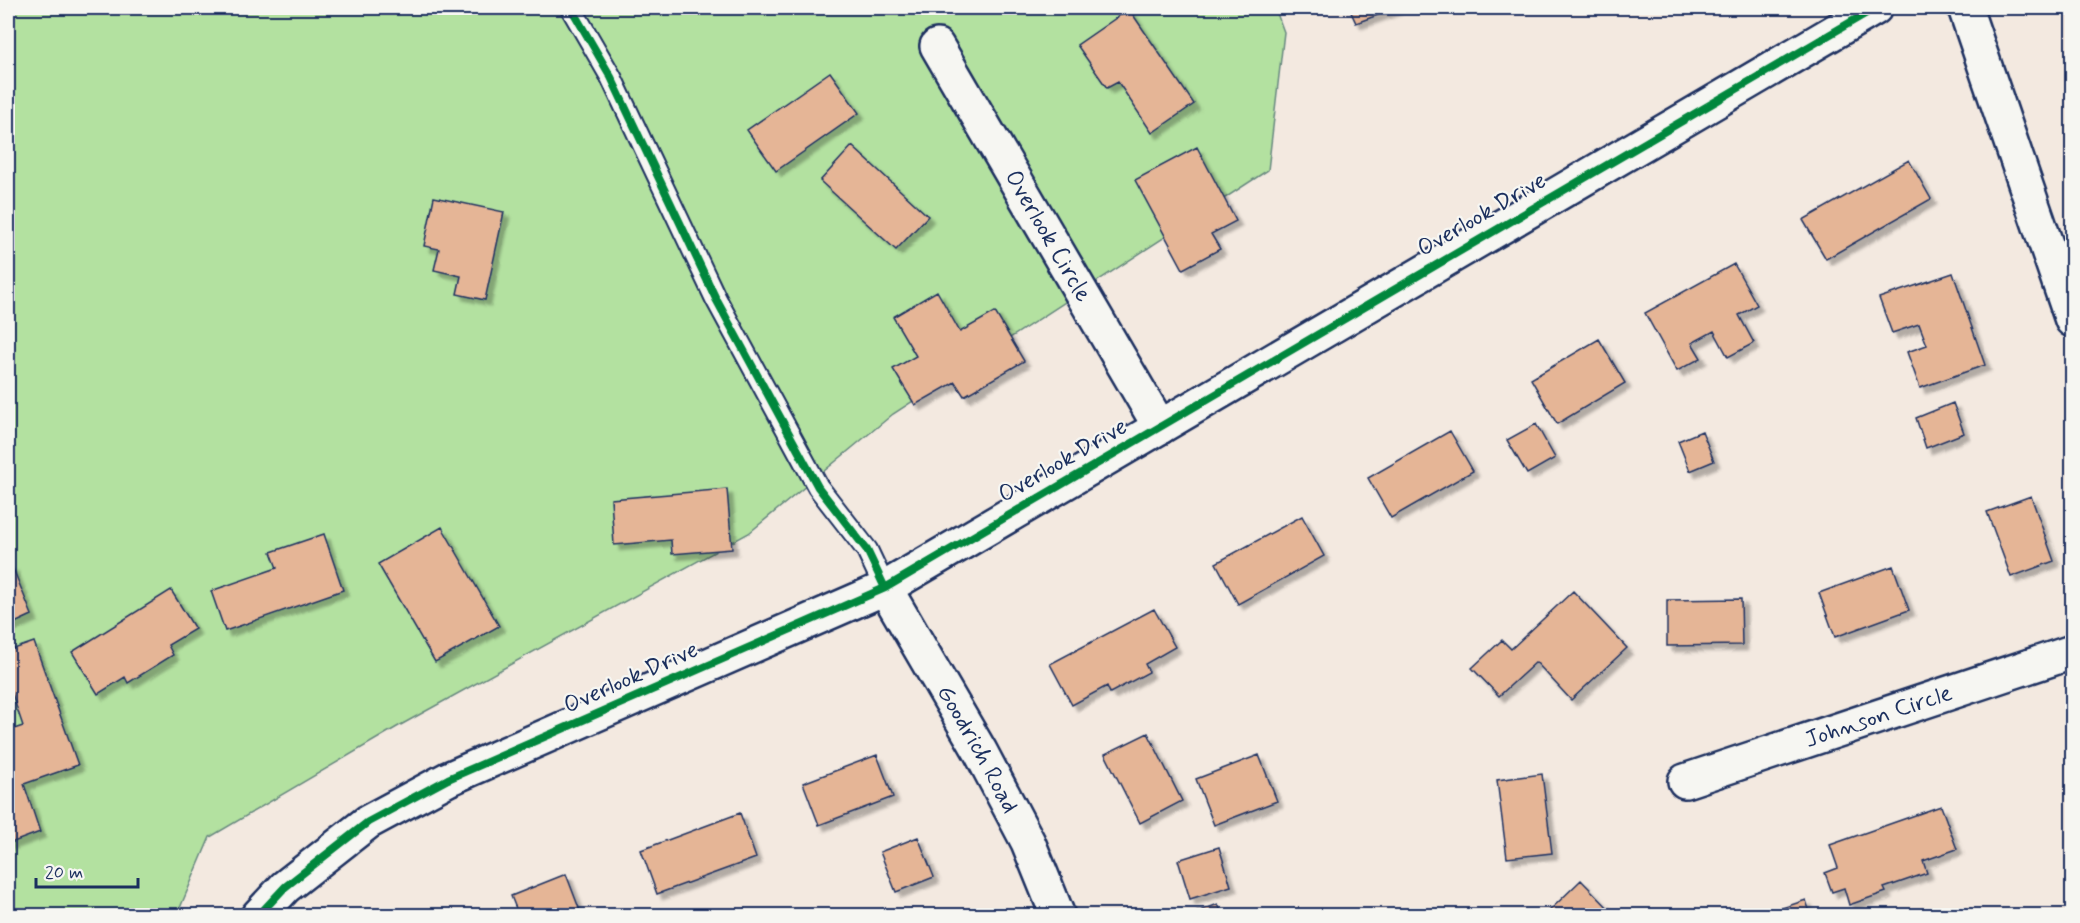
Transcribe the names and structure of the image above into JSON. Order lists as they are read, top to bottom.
{
  "streets": {
    "street": [
      "Overlook Drive",
      "Overlook Circle",
      "Johnson Circle",
      "Goodrich Road"
    ]
  },
  "crossings": [
    ["Overlook Drive", "Overlook Circle"],
    ["Overlook Drive", "Goodrich Road"]
  ],
  "scale_bar": "20 m"
}
